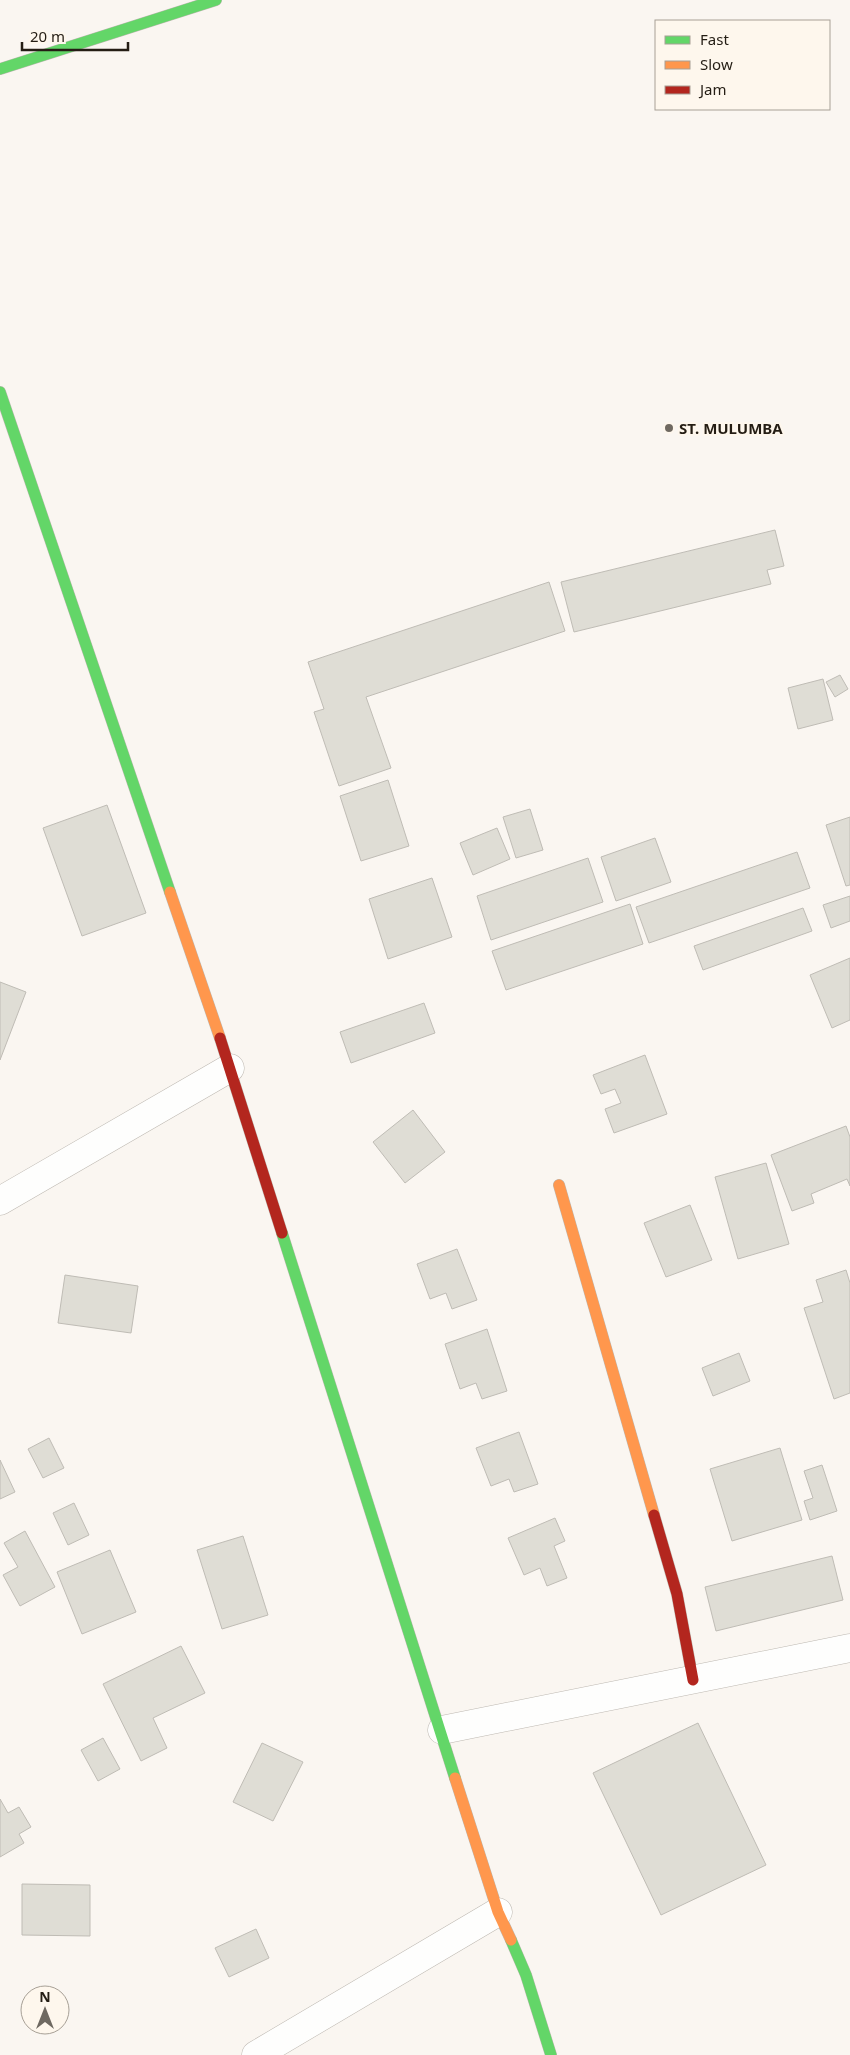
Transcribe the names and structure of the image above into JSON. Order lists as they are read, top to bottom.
{
  "places": ["ST. MULUMBA"],
  "legend": ["Fast", "Slow", "Jam"],
  "scale_bar": "20 m",
  "north": "top"
}
